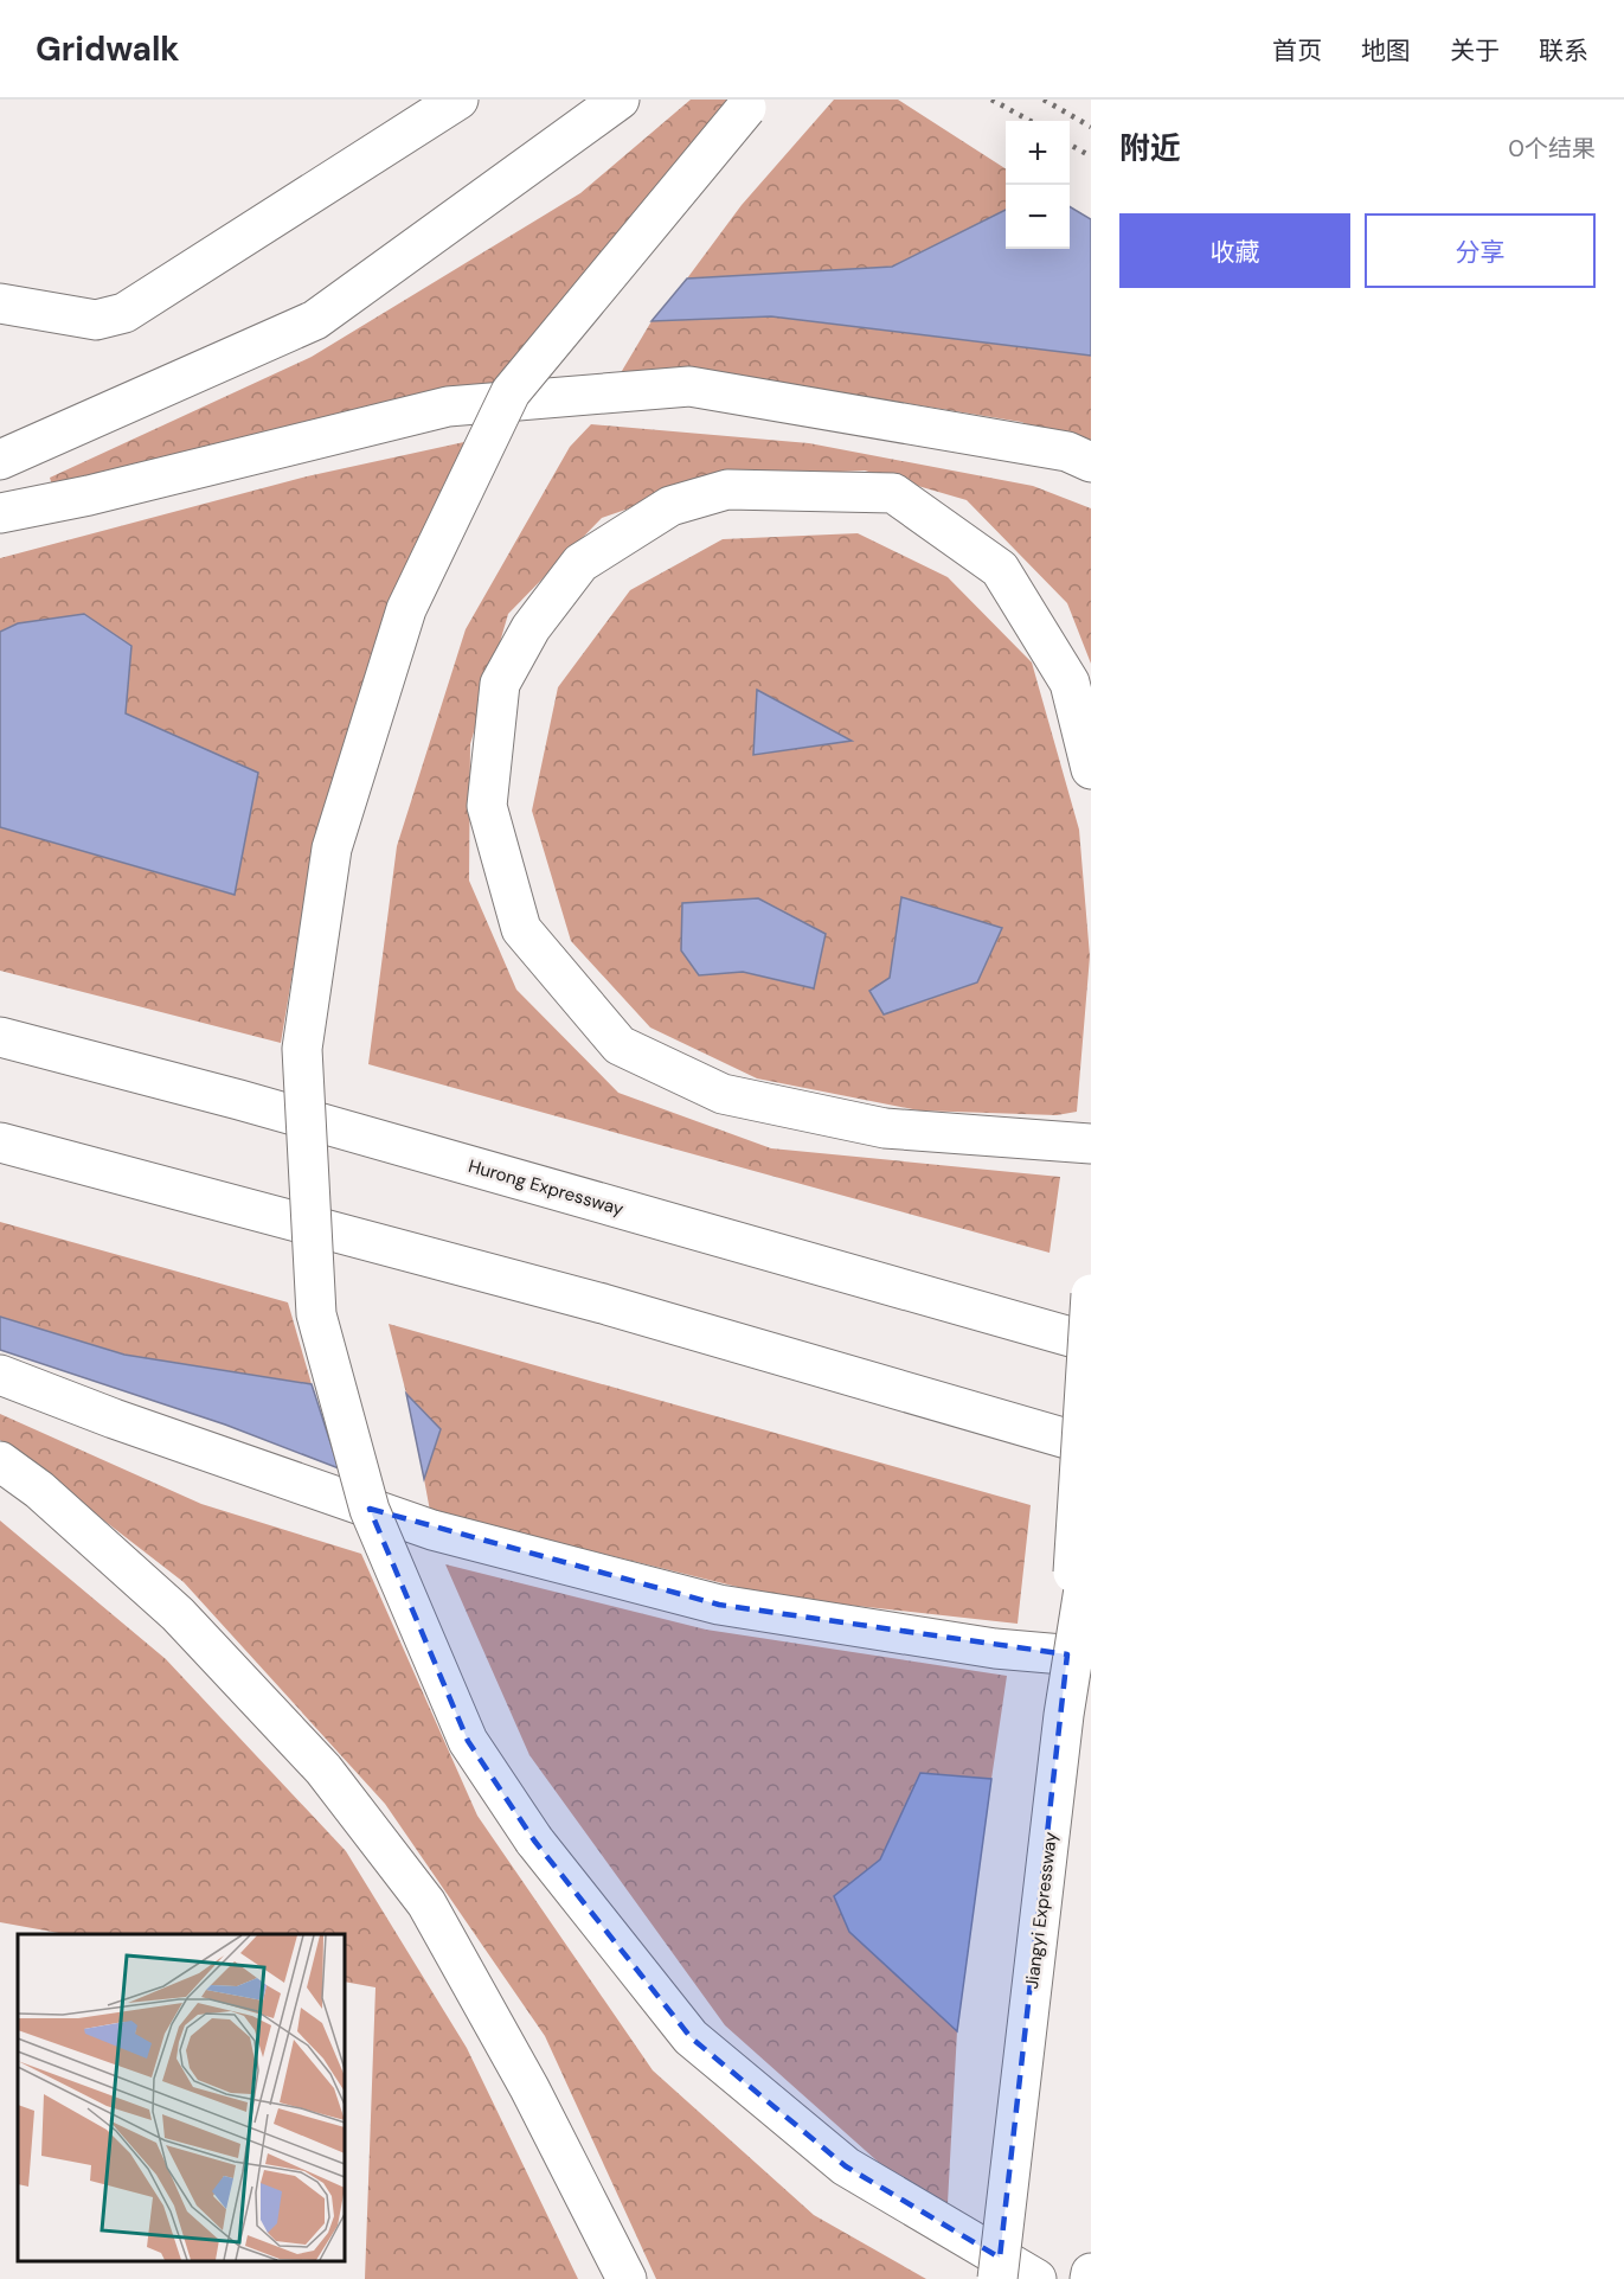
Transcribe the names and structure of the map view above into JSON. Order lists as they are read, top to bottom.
{
  "streets": {
    "main road": ["Hurong Expressway", "Jiangyi Expressway"]
  },
  "page": {
    "header": "Gridwalk",
    "nav": [
      "首页",
      "地图",
      "关于",
      "联系"
    ],
    "heading": ["附近", "0个结果"],
    "map_buttons": ["+", "−"],
    "buttons": ["收藏", "分享"]
  }
}
